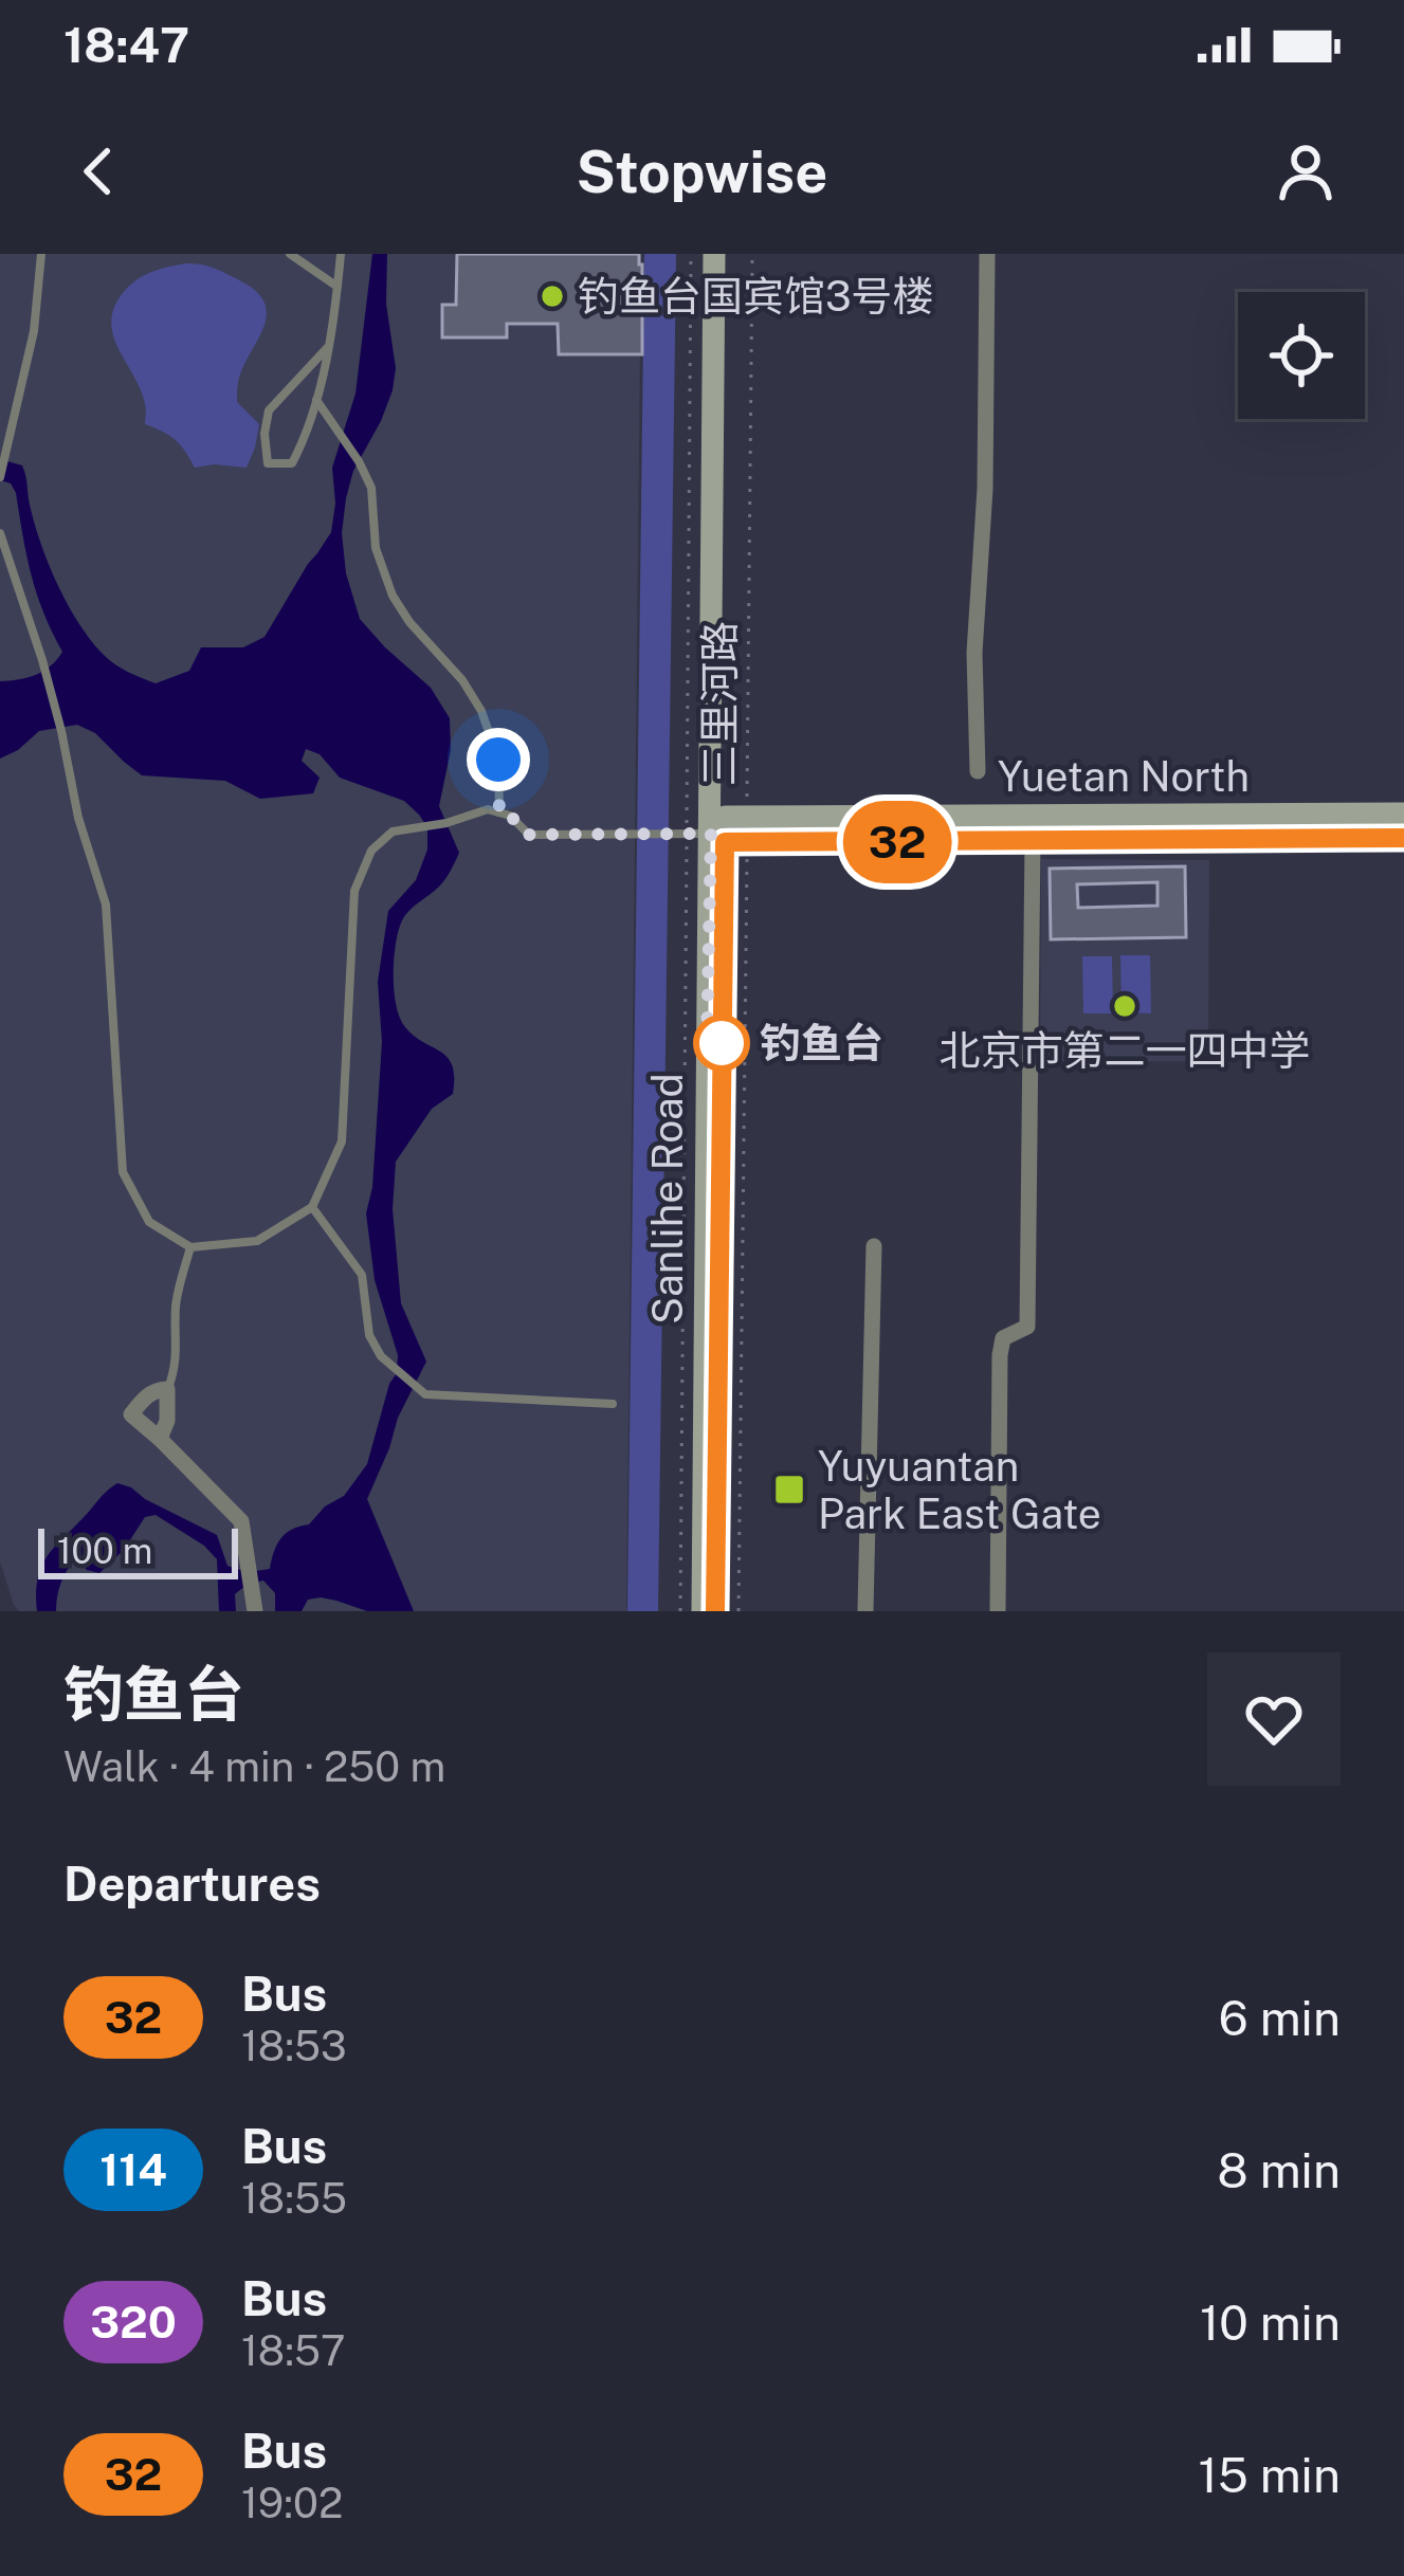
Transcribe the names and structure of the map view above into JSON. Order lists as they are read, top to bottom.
{
  "streets": {
    "main road": ["Yuetan North", "Sanlihe Road"],
    "path": ["三里河路"]
  },
  "crossings": [
    ["三里河路", "Yuetan North"],
    ["三里河路", "Sanlihe Road"],
    ["Yuetan North", "Sanlihe Road"]
  ],
  "places": {
    "other": ["钓鱼台国宾馆3号楼", "北京市第二一四中学", "钓鱼台"],
    "transit": ["Yuyuantan Park East Gate"]
  },
  "lines": ["bus line 32"],
  "scale_bar": "100 m",
  "page": {
    "status": "18:47",
    "header": "Stopwise",
    "on_map": "32",
    "scale": "100 m",
    "heading": [
      ["钓鱼台", "Walk · 4 min · 250 m"],
      "Departures"
    ],
    "list": [
      {
        "mark": "32",
        "name": "Bus",
        "note": "18:53",
        "value": "6 min"
      },
      {
        "mark": "114",
        "name": "Bus",
        "note": "18:55",
        "value": "8 min"
      },
      {
        "mark": "320",
        "name": "Bus",
        "note": "18:57",
        "value": "10 min"
      },
      {
        "mark": "32",
        "name": "Bus",
        "note": "19:02",
        "value": "15 min"
      }
    ]
  }
}
